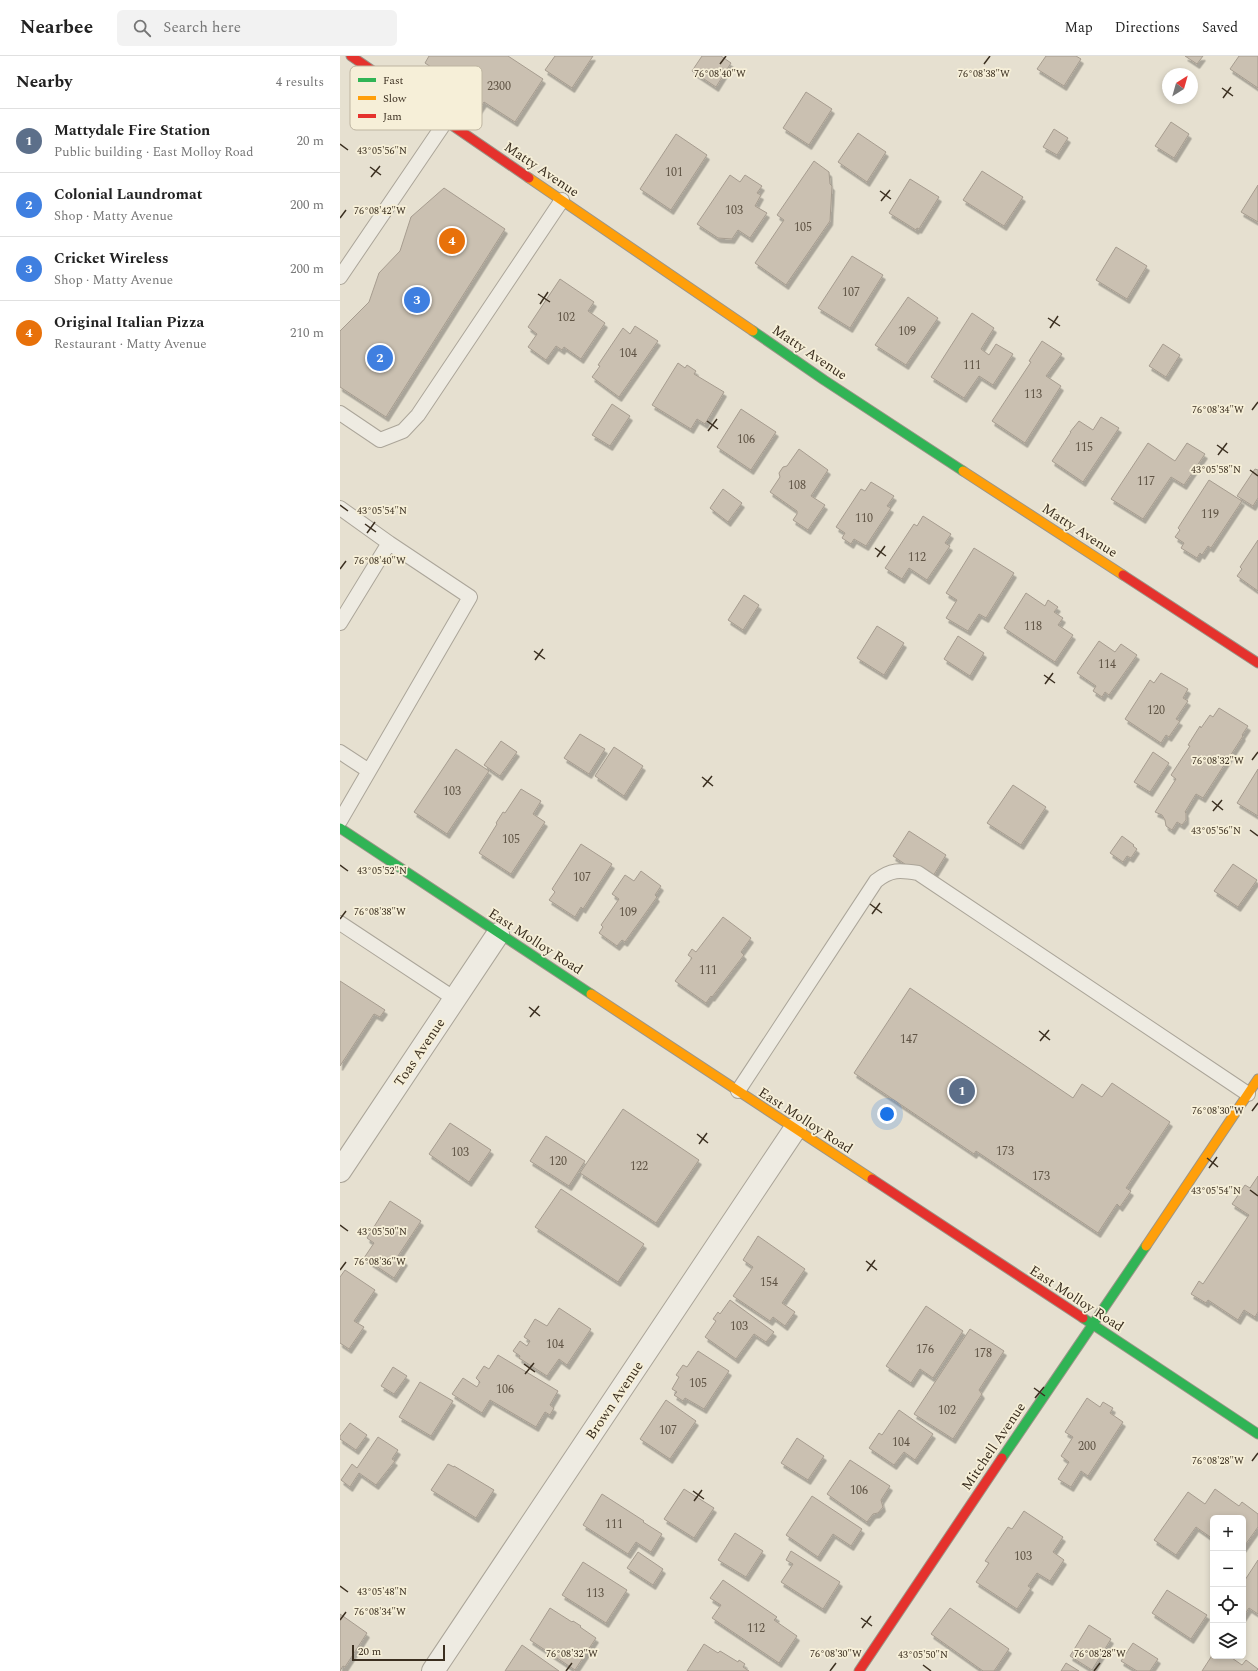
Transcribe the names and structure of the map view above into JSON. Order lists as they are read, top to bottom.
{
  "streets": {
    "street": [
      "Matty Avenue",
      "East Molloy Road",
      "Toas Avenue",
      "Brown Avenue",
      "Mitchell Avenue"
    ]
  },
  "crossings": [
    ["East Molloy Road", "Toas Avenue"],
    ["East Molloy Road", "Brown Avenue"],
    ["East Molloy Road", "Mitchell Avenue"]
  ],
  "house_numbers": [
    "2300",
    "101",
    "103",
    "105",
    "107",
    "102",
    "109",
    "104",
    "111",
    "113",
    "106",
    "115",
    "117",
    "108",
    "119",
    "110",
    "112",
    "118",
    "114",
    "120",
    "103",
    "105",
    "107",
    "109",
    "111",
    "147",
    "173",
    "103",
    "120",
    "122",
    "173",
    "154",
    "103",
    "104",
    "176",
    "178",
    "105",
    "106",
    "102",
    "107",
    "104",
    "200",
    "106",
    "111",
    "103",
    "113",
    "112"
  ],
  "legend": ["Fast", "Slow", "Jam"],
  "scale_bar": "20 m",
  "north": "top right",
  "page": {
    "header": "Nearbee",
    "search": "Search here",
    "nav": ["Map", "Directions", "Saved"],
    "heading": ["Nearby", "4 results"],
    "list": [
      {
        "mark": "1",
        "name": "Mattydale Fire Station",
        "note": "Public building · East Molloy Road",
        "value": "20 m"
      },
      {
        "mark": "2",
        "name": "Colonial Laundromat",
        "note": "Shop · Matty Avenue",
        "value": "200 m"
      },
      {
        "mark": "3",
        "name": "Cricket Wireless",
        "note": "Shop · Matty Avenue",
        "value": "200 m"
      },
      {
        "mark": "4",
        "name": "Original Italian Pizza",
        "note": "Restaurant · Matty Avenue",
        "value": "210 m"
      }
    ],
    "pins": [
      "4",
      "3",
      "2",
      "1"
    ],
    "map_buttons": ["+", "−"],
    "scale": "20 m"
  },
  "coordinates": [
    "76°08'40\"W",
    "76°08'38\"W",
    "43°05'56\"N",
    "76°08'42\"W",
    "76°08'34\"W",
    "43°05'58\"N",
    "43°05'54\"N",
    "76°08'32\"W",
    "43°05'52\"N",
    "76°08'30\"W",
    "43°05'50\"N",
    "76°08'36\"W",
    "76°08'28\"W",
    "43°05'48\"N"
  ]
}
